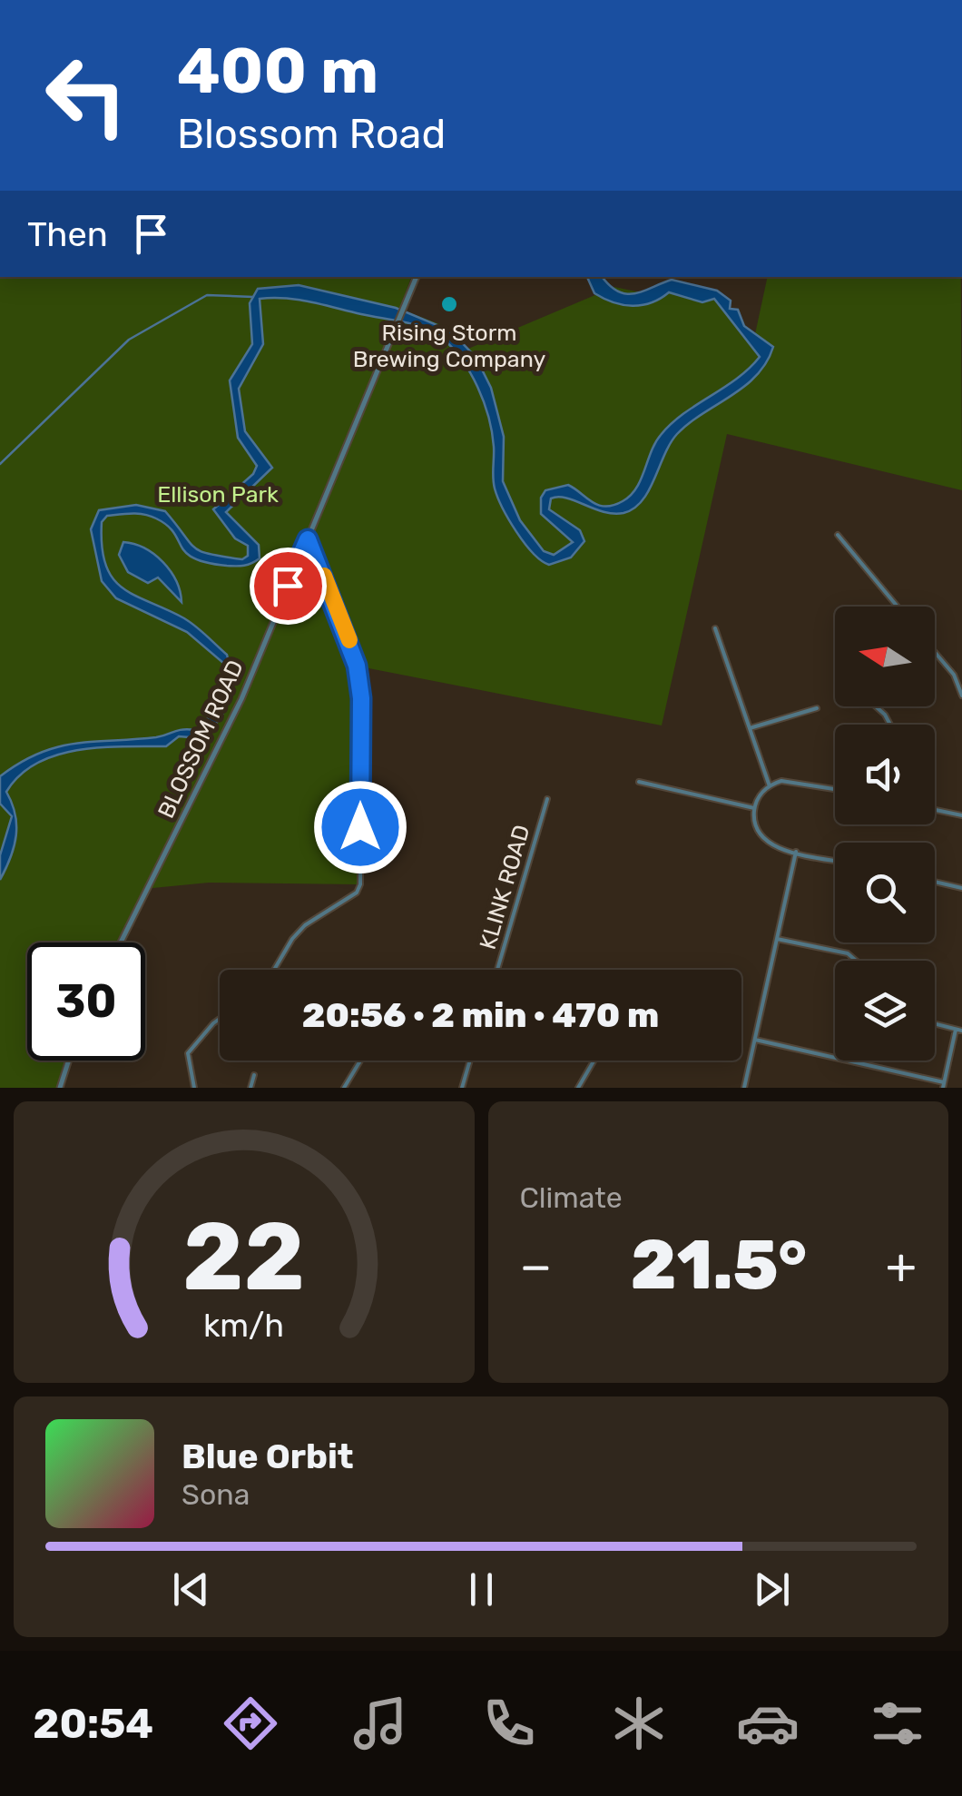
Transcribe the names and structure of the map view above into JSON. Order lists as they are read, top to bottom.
{
  "streets": {
    "street": ["BLOSSOM ROAD", "KLINK ROAD"]
  },
  "parks": ["Ellison Park"],
  "places": ["Rising Storm Brewing Company"],
  "north": "left",
  "page": {
    "turn": ["400 m", "Blossom Road"],
    "then": "Then",
    "limit": "30",
    "trip": "20:56 · 2 min · 470 m",
    "tile": "Climate",
    "heat": ["−", "21.5°", "+"],
    "song": ["Blue Orbit", "Sona"],
    "tabs": "20:54",
    "gauge": ["22", "km/h"]
  }
}
